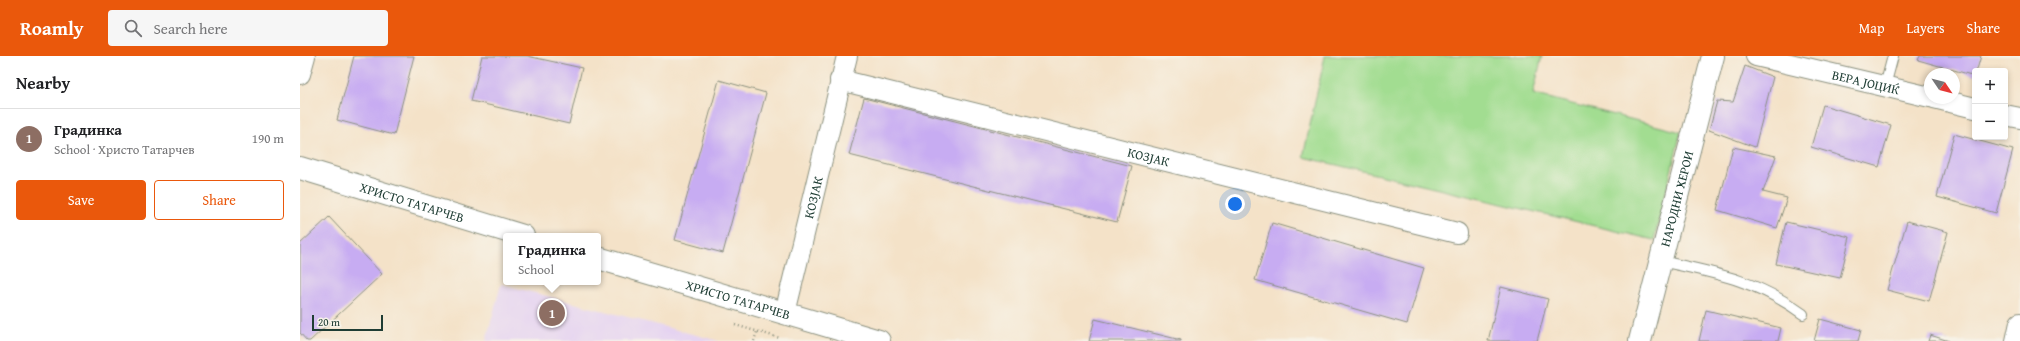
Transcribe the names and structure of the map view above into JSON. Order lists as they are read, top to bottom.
{
  "streets": {
    "street": [
      "ВЕРА ЈОЦИЌ",
      "КОЗЈАК",
      "НАРОДНИ ХЕРОИ",
      "ХРИСТО ТАТАРЧЕВ"
    ]
  },
  "crossings": [
    ["КОЗЈАК", "ХРИСТО ТАТАРЧЕВ"]
  ],
  "scale_bar": "20 m",
  "north": "bottom right",
  "page": {
    "header": "Roamly",
    "search": "Search here",
    "nav": ["Map", "Layers", "Share"],
    "heading": "Nearby",
    "map_buttons": ["+", "−"],
    "list": [
      {
        "mark": "1",
        "name": "Градинка",
        "note": "School · Христо Татарчев",
        "value": "190 m"
      }
    ],
    "buttons": ["Save", "Share"],
    "popup": ["Градинка", "School"],
    "pins": "1",
    "scale": "20 m"
  }
}
